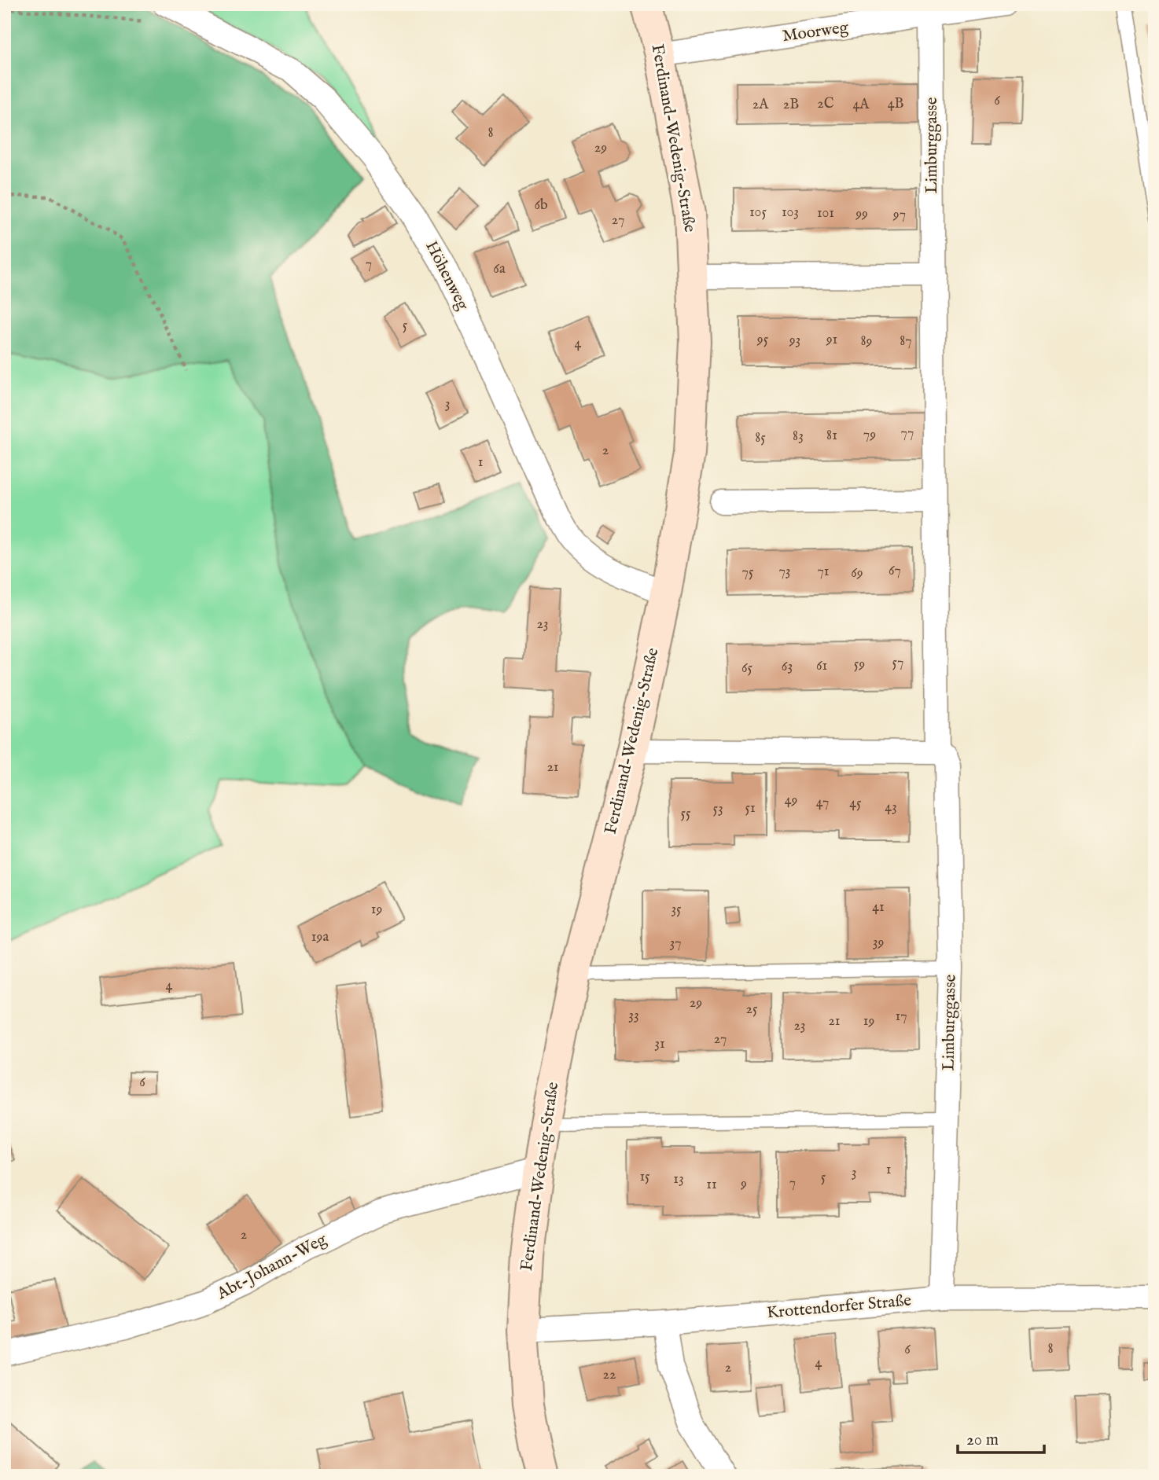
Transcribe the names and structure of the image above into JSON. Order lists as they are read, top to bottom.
{
  "streets": {
    "street": [
      "Moorweg",
      "Ferdinand-Wedenig-Straße",
      "Limburggasse",
      "Höhenweg",
      "Abt-Johann-Weg",
      "Krottendorfer Straße"
    ]
  },
  "crossings": [
    ["Moorweg", "Ferdinand-Wedenig-Straße"],
    ["Moorweg", "Limburggasse"],
    ["Ferdinand-Wedenig-Straße", "Höhenweg"],
    ["Ferdinand-Wedenig-Straße", "Abt-Johann-Weg"],
    ["Ferdinand-Wedenig-Straße", "Krottendorfer Straße"],
    ["Limburggasse", "Krottendorfer Straße"]
  ],
  "house_numbers": [
    "6",
    "2C",
    "4B",
    "2A",
    "2B",
    "4A",
    "8",
    "29",
    "6b",
    "105",
    "103",
    "101",
    "99",
    "97",
    "27",
    "7",
    "6a",
    "5",
    "95",
    "91",
    "93",
    "89",
    "87",
    "4",
    "3",
    "77",
    "79",
    "81",
    "83",
    "85",
    "2",
    "1",
    "67",
    "73",
    "71",
    "75",
    "69",
    "23",
    "57",
    "59",
    "61",
    "63",
    "65",
    "21",
    "49",
    "47",
    "45",
    "43",
    "51",
    "53",
    "55",
    "41",
    "19",
    "35",
    "19a",
    "39",
    "37",
    "4",
    "29",
    "25",
    "33",
    "17",
    "21",
    "19",
    "23",
    "27",
    "31",
    "6",
    "1",
    "3",
    "15",
    "5",
    "13",
    "7",
    "9",
    "11",
    "2",
    "8",
    "6",
    "4",
    "2",
    "22"
  ],
  "scale_bar": "20 m"
}
